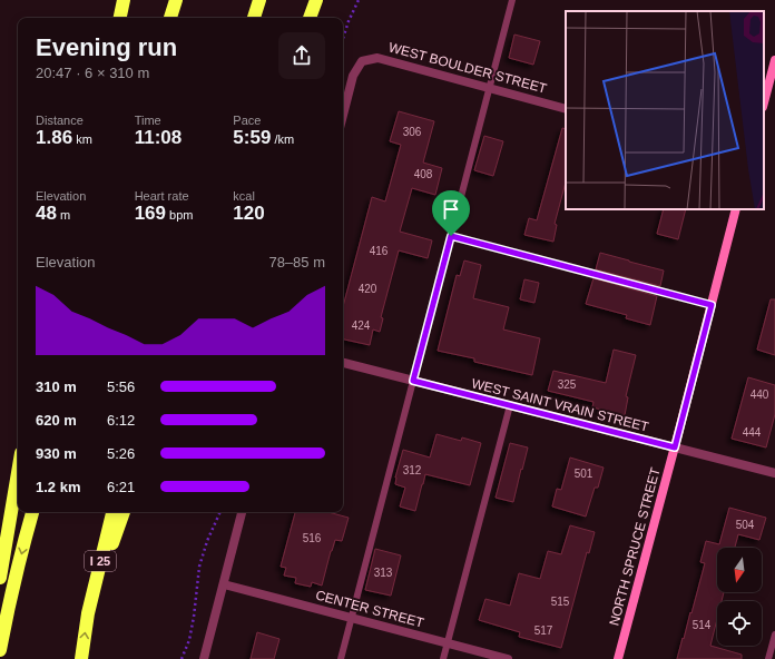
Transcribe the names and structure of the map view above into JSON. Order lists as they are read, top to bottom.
{
  "streets": {
    "highway": ["I 25"],
    "street": [
      "WEST BOULDER STREET",
      "WEST SAINT VRAIN STREET",
      "NORTH SPRUCE STREET",
      "CENTER STREET"
    ]
  },
  "crossings": [
    ["WEST SAINT VRAIN STREET", "NORTH SPRUCE STREET"]
  ],
  "house_numbers": [
    "306",
    "408",
    "416",
    "420",
    "424",
    "325",
    "440",
    "444",
    "312",
    "501",
    "504",
    "516",
    "313",
    "515",
    "514",
    "517"
  ],
  "north": "bottom",
  "page": {
    "heading": ["Evening run", "20:47 · 6 × 310 m"],
    "stats": [
      ["Distance", "1.86 km"],
      ["Time", "11:08"],
      ["Pace", "5:59 /km"],
      ["Elevation", "48 m"],
      ["Heart rate", "169 bpm"],
      ["kcal", "120"]
    ],
    "chart": ["Elevation", "78–85 m"],
    "list": [
      {
        "name": "310 m",
        "note": "5:56"
      },
      {
        "name": "620 m",
        "note": "6:12"
      },
      {
        "name": "930 m",
        "note": "5:26"
      },
      {
        "name": "1.2 km",
        "note": "6:21"
      }
    ]
  }
}
